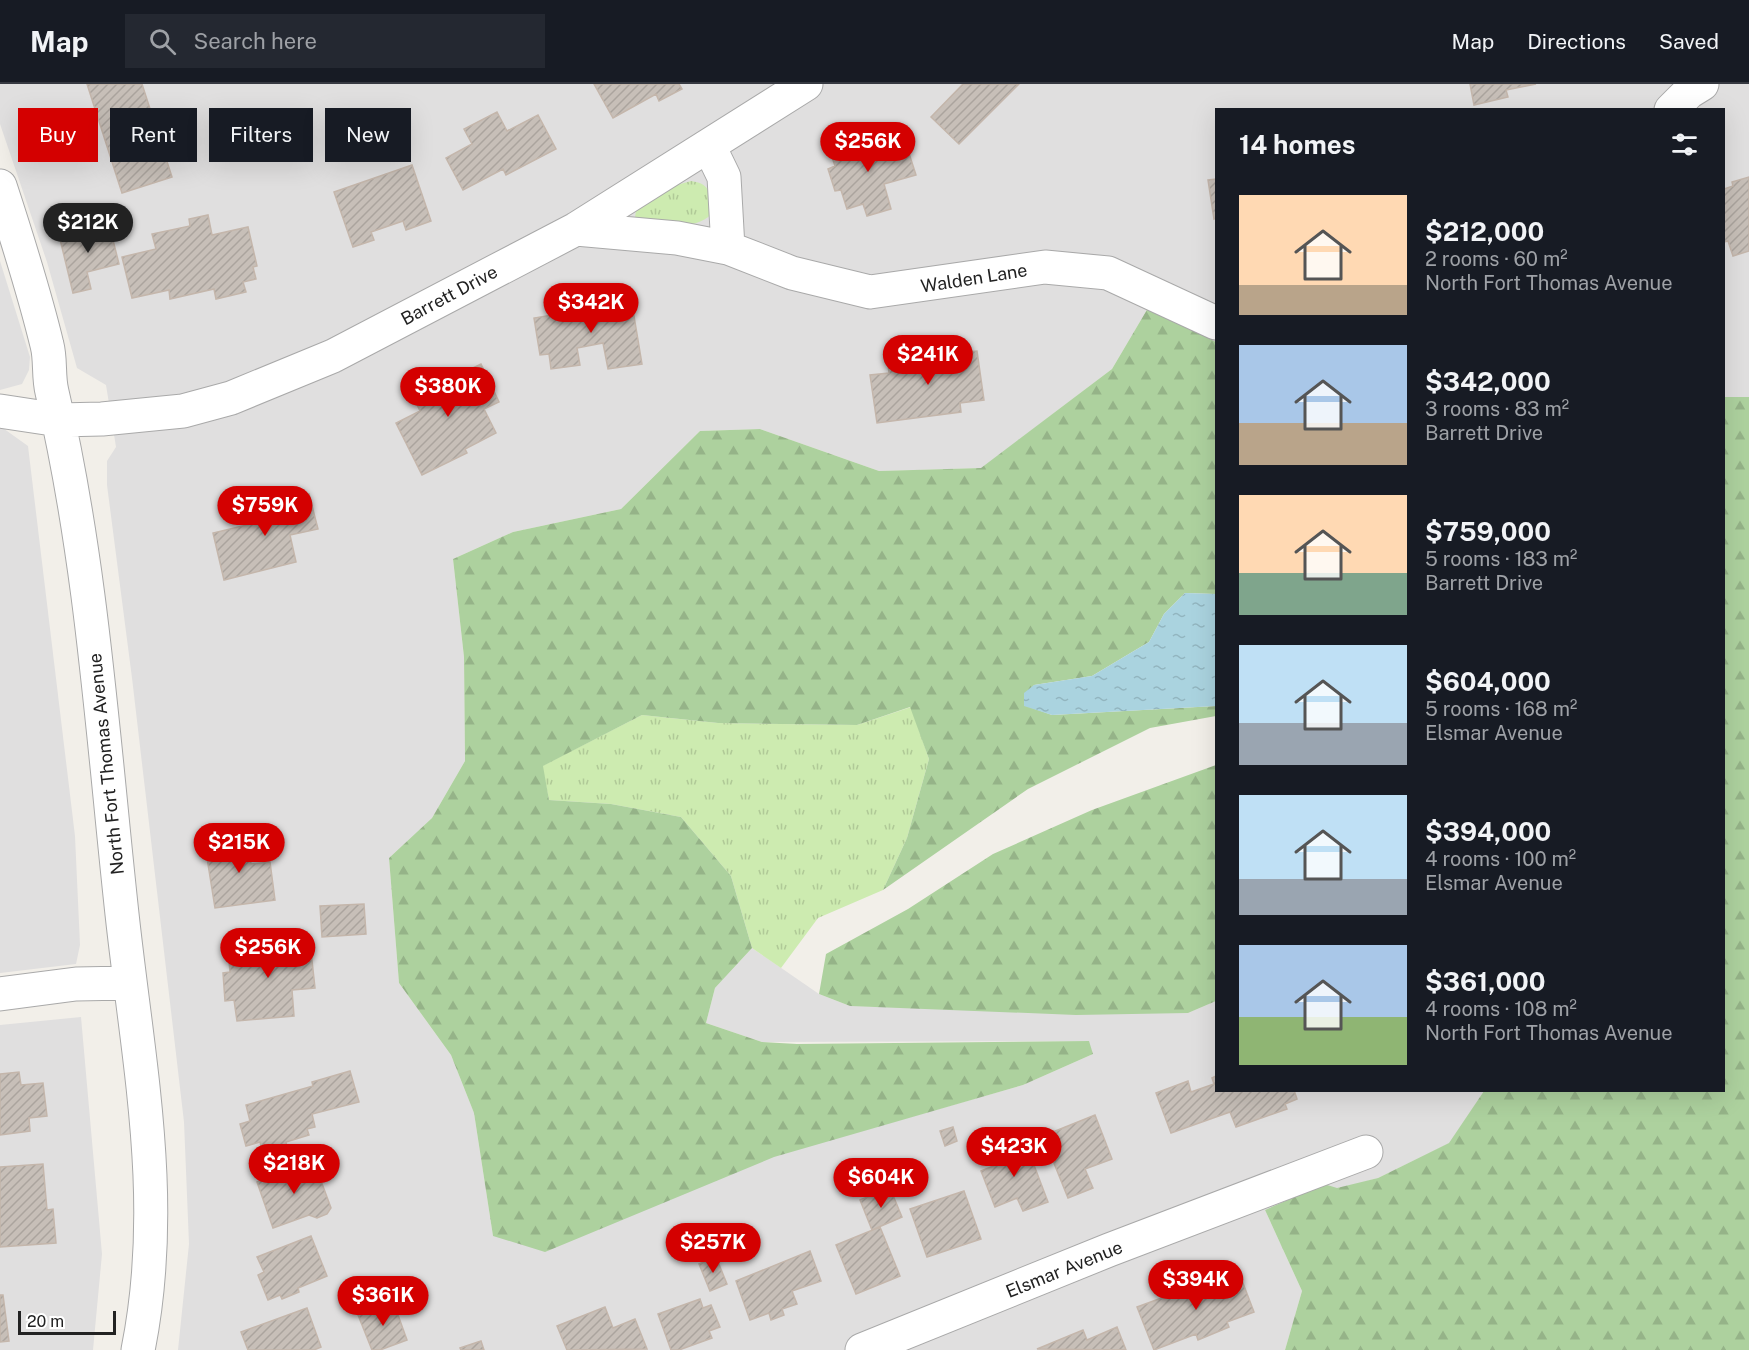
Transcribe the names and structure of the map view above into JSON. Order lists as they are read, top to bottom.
{
  "streets": {
    "street": [
      "Walden Lane",
      "Barrett Drive",
      "North Fort Thomas Avenue",
      "Elsmar Avenue"
    ]
  },
  "crossings": [
    ["Walden Lane", "Barrett Drive"],
    ["Barrett Drive", "North Fort Thomas Avenue"]
  ],
  "scale_bar": "20 m",
  "page": {
    "header": "Map",
    "search": "Search here",
    "nav": ["Map", "Directions", "Saved"],
    "chip": [
      "Buy",
      "Rent",
      "Filters",
      "New"
    ],
    "heading": "14 homes",
    "price": [
      "$256K",
      "$212K",
      "$342K",
      "$241K",
      "$380K",
      "$759K",
      "$215K",
      "$256K",
      "$423K",
      "$218K",
      "$604K",
      "$257K",
      "$394K",
      "$361K"
    ],
    "list": [
      {
        "name": "$212,000",
        "note": "2 rooms · 60 m² · North Fort Thomas Avenue"
      },
      {
        "name": "$342,000",
        "note": "3 rooms · 83 m² · Barrett Drive"
      },
      {
        "name": "$759,000",
        "note": "5 rooms · 183 m² · Barrett Drive"
      },
      {
        "name": "$604,000",
        "note": "5 rooms · 168 m² · Elsmar Avenue"
      },
      {
        "name": "$394,000",
        "note": "4 rooms · 100 m² · Elsmar Avenue"
      },
      {
        "name": "$361,000",
        "note": "4 rooms · 108 m² · North Fort Thomas Avenue"
      }
    ],
    "scale": "20 m"
  }
}
